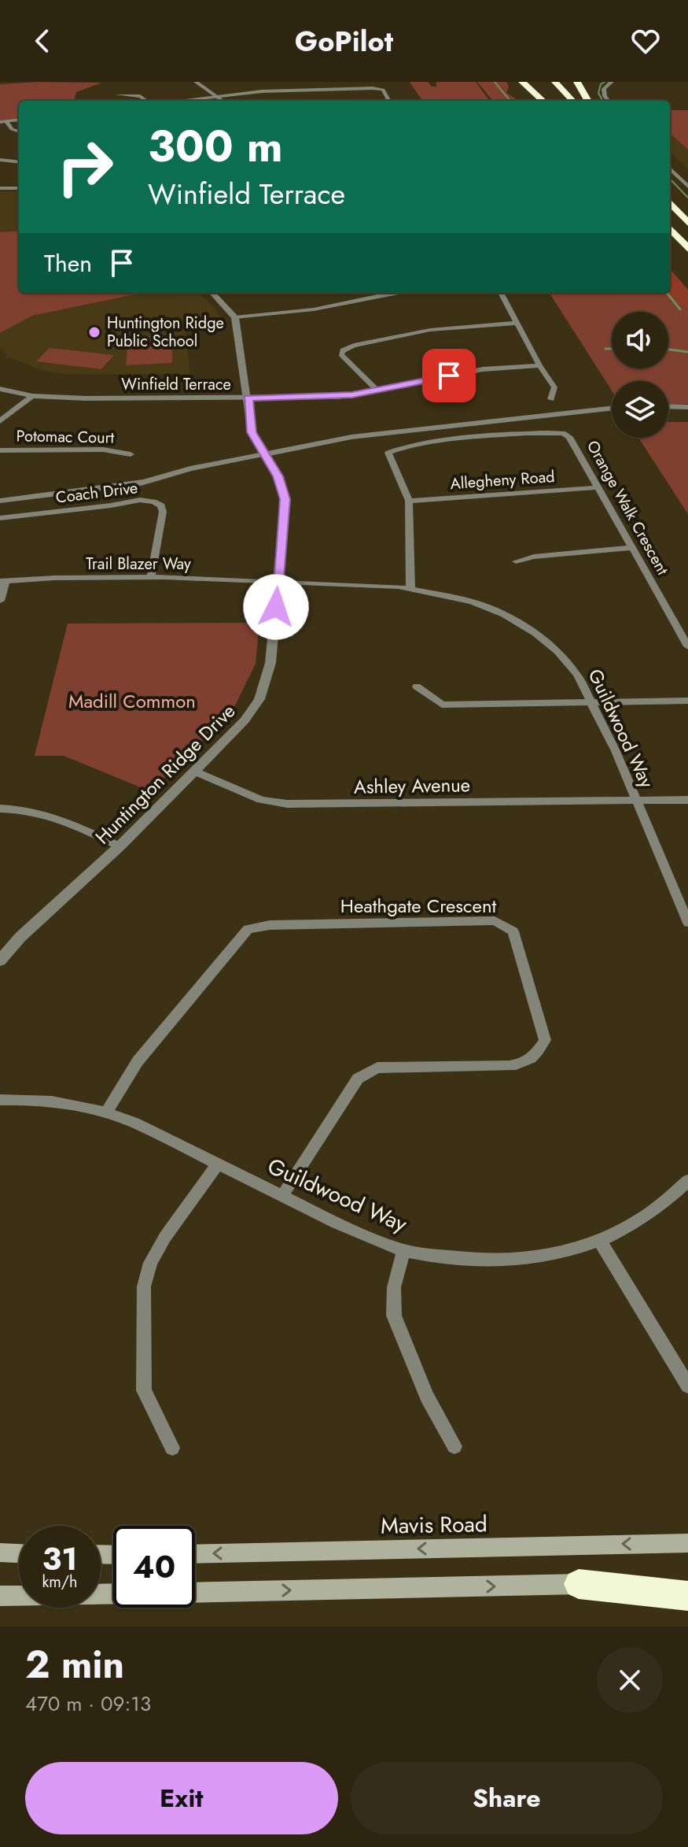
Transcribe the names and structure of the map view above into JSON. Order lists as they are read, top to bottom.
{
  "streets": {
    "main road": ["Mavis Road"],
    "street": [
      "Winfield Terrace",
      "Potomac Court",
      "Allegheny Road",
      "Coach Drive",
      "Orange Walk Crescent",
      "Trail Blazer Way",
      "Guildwood Way",
      "Huntington Ridge Drive",
      "Ashley Avenue",
      "Heathgate Crescent"
    ]
  },
  "crossings": [
    ["Winfield Terrace", "Huntington Ridge Drive"],
    ["Allegheny Road", "Orange Walk Crescent"],
    ["Coach Drive", "Trail Blazer Way"],
    ["Orange Walk Crescent", "Guildwood Way"],
    ["Trail Blazer Way", "Guildwood Way"],
    ["Trail Blazer Way", "Huntington Ridge Drive"],
    ["Guildwood Way", "Huntington Ridge Drive"],
    ["Guildwood Way", "Ashley Avenue"],
    ["Guildwood Way", "Heathgate Crescent"],
    ["Huntington Ridge Drive", "Ashley Avenue"]
  ],
  "parks": ["Madill Common"],
  "places": ["Huntington Ridge Public School"],
  "page": {
    "header": "GoPilot",
    "turn": ["300 m", "Winfield Terrace"],
    "then": "Then",
    "speed": "31 km/h",
    "limit": "40",
    "heading": ["2 min", "470 m · 09:13"],
    "buttons": ["Exit", "Share"]
  }
}
